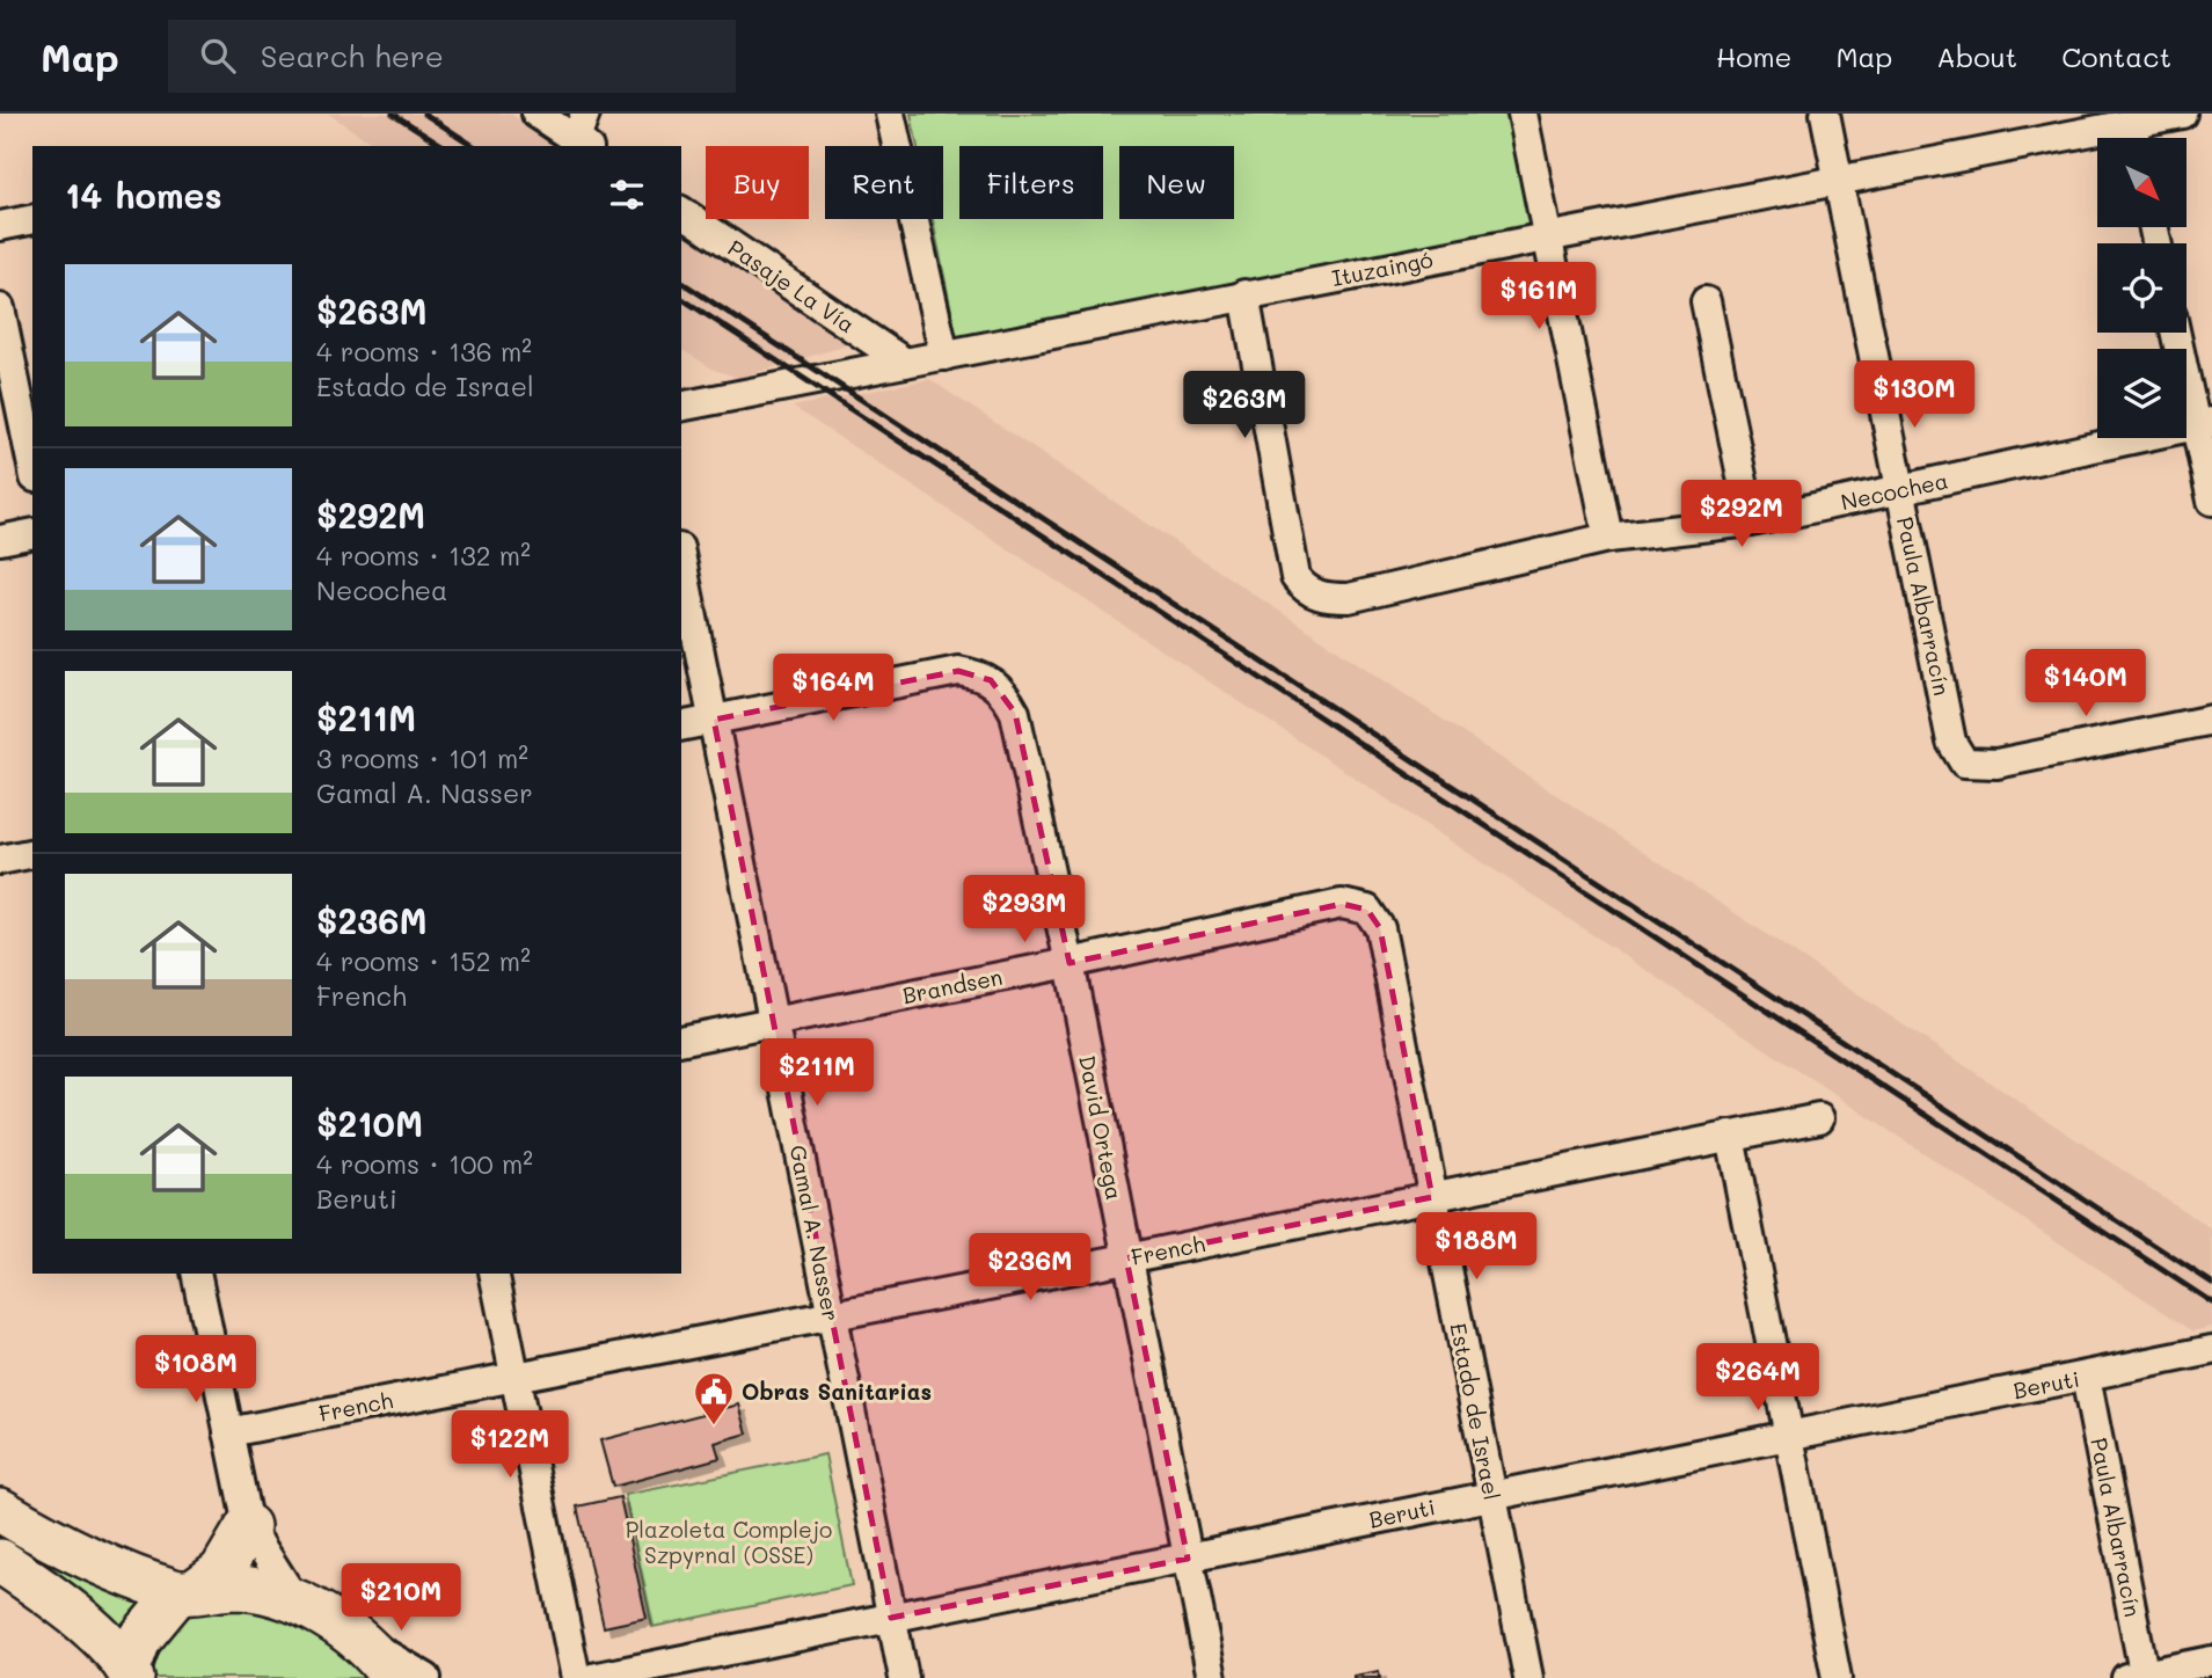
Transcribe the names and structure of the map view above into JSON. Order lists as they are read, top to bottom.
{
  "streets": {
    "street": [
      "Ituzaingó",
      "Pasaje La Vía",
      "Necochea",
      "Paula Albarracín",
      "Brandsen",
      "David Ortega",
      "Gamal A. Nasser",
      "French",
      "Beruti",
      "Estado de Israel"
    ]
  },
  "crossings": [
    ["Ituzaingó", "Pasaje La Vía"],
    ["Ituzaingó", "Necochea"],
    ["Ituzaingó", "Paula Albarracín"],
    ["Necochea", "Paula Albarracín"],
    ["Paula Albarracín", "Beruti"],
    ["Brandsen", "David Ortega"],
    ["Brandsen", "Gamal A. Nasser"],
    ["Brandsen", "Estado de Israel"],
    ["David Ortega", "Gamal A. Nasser"],
    ["David Ortega", "French"],
    ["David Ortega", "Beruti"],
    ["Gamal A. Nasser", "French"],
    ["Gamal A. Nasser", "Beruti"],
    ["French", "Estado de Israel"],
    ["Beruti", "Estado de Israel"]
  ],
  "parks": ["Plazoleta Complejo Szpyrnal (OSSE)"],
  "places": {
    "public building": ["Obras Sanitarias"]
  },
  "north": "bottom right",
  "page": {
    "header": "Map",
    "search": "Search here",
    "nav": [
      "Home",
      "Map",
      "About",
      "Contact"
    ],
    "chip": [
      "Buy",
      "Rent",
      "Filters",
      "New"
    ],
    "heading": "14 homes",
    "list": [
      {
        "name": "$263M",
        "note": "4 rooms · 136 m² · Estado de Israel"
      },
      {
        "name": "$292M",
        "note": "4 rooms · 132 m² · Necochea"
      },
      {
        "name": "$211M",
        "note": "3 rooms · 101 m² · Gamal A. Nasser"
      },
      {
        "name": "$236M",
        "note": "4 rooms · 152 m² · French"
      },
      {
        "name": "$210M",
        "note": "4 rooms · 100 m² · Beruti"
      }
    ],
    "price": [
      "$161M",
      "$130M",
      "$263M",
      "$292M",
      "$140M",
      "$164M",
      "$293M",
      "$211M",
      "$188M",
      "$236M",
      "$108M",
      "$264M",
      "$122M",
      "$210M"
    ]
  }
}
